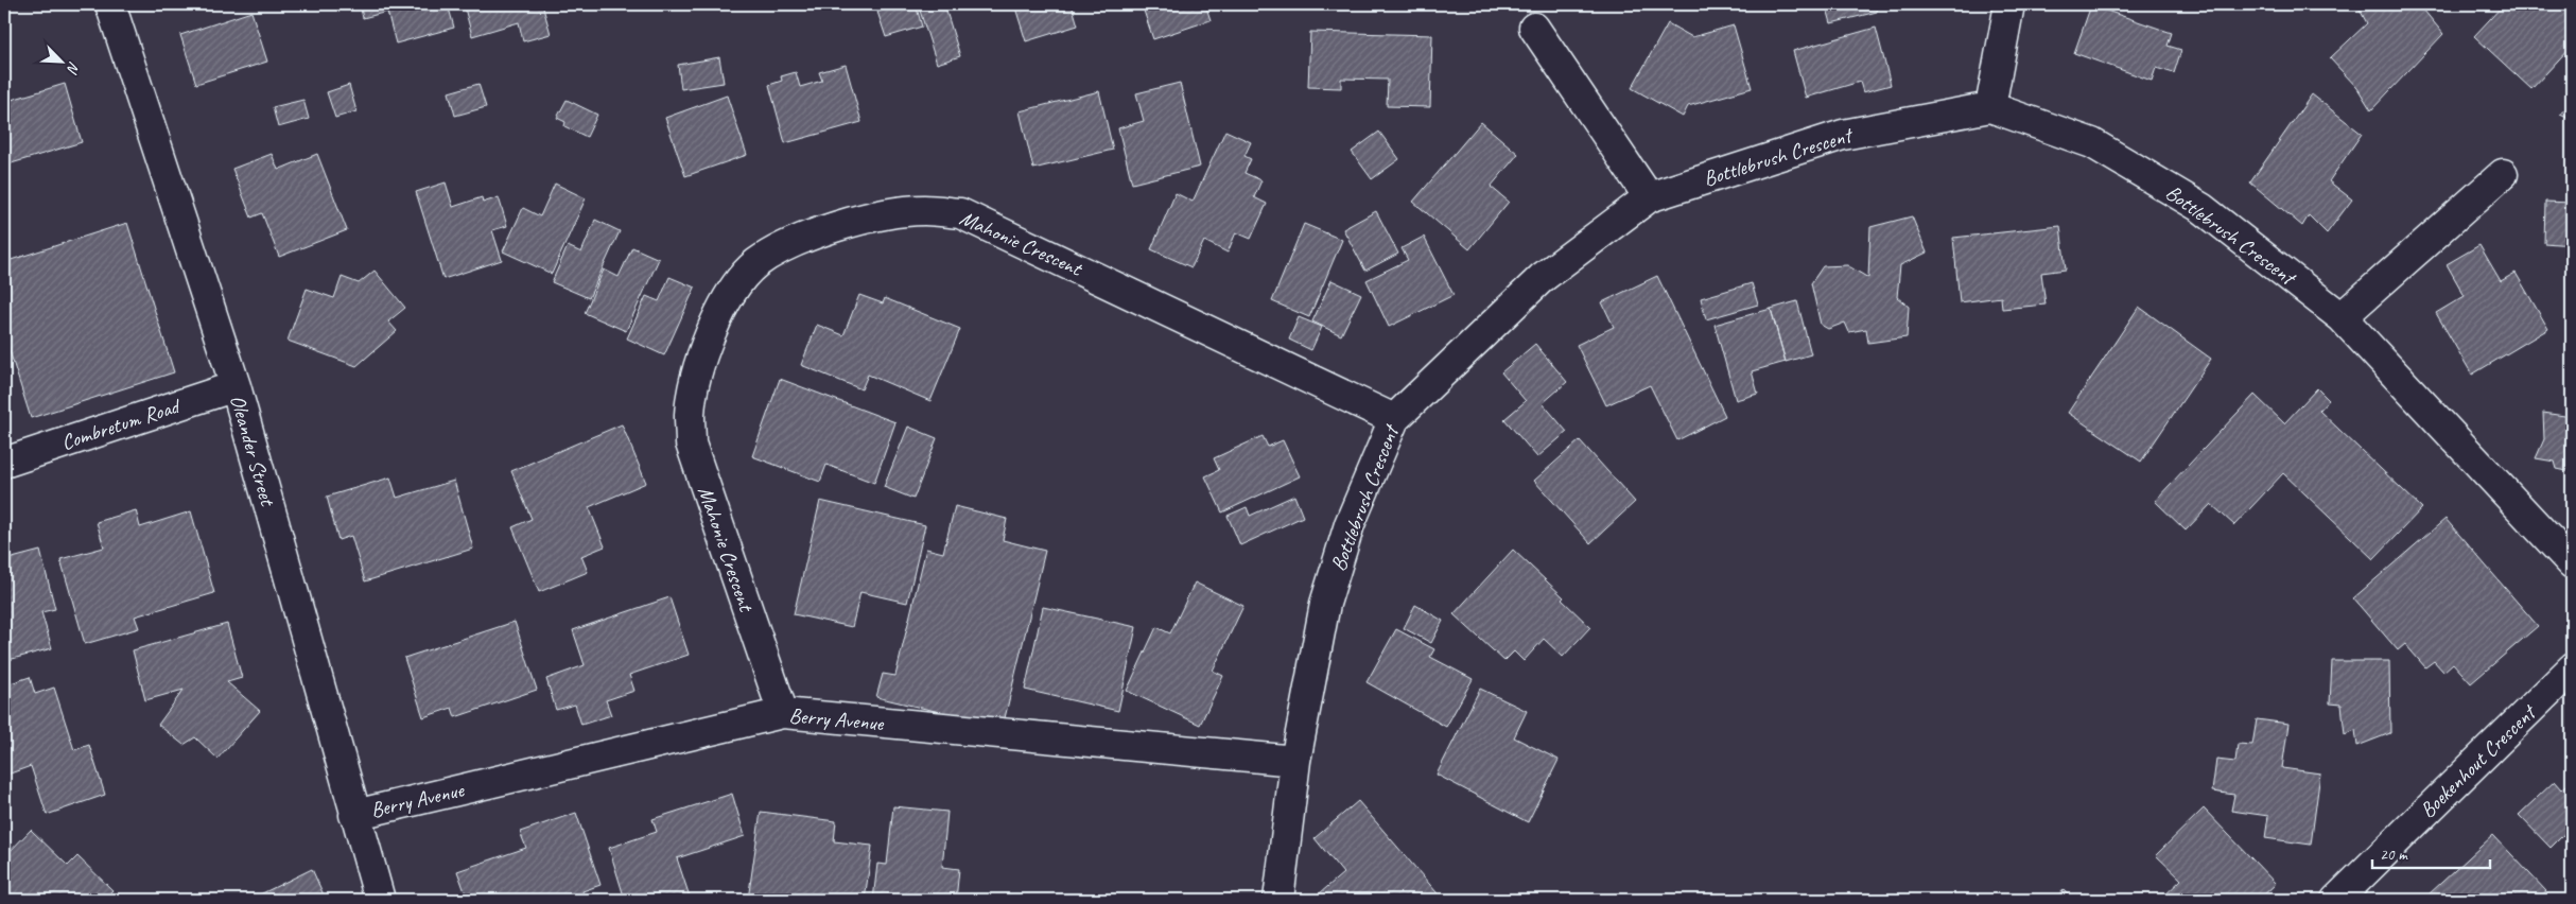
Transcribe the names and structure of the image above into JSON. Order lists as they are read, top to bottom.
{
  "streets": {
    "street": [
      "Bottlebrush Crescent",
      "Mahonie Crescent",
      "Combretum Road",
      "Oleander Street",
      "Berry Avenue",
      "Boekenhout Crescent"
    ]
  },
  "crossings": [
    ["Bottlebrush Crescent", "Mahonie Crescent"],
    ["Bottlebrush Crescent", "Berry Avenue"],
    ["Mahonie Crescent", "Berry Avenue"],
    ["Combretum Road", "Oleander Street"],
    ["Oleander Street", "Berry Avenue"]
  ],
  "scale_bar": "20 m",
  "north": "bottom right"
}
